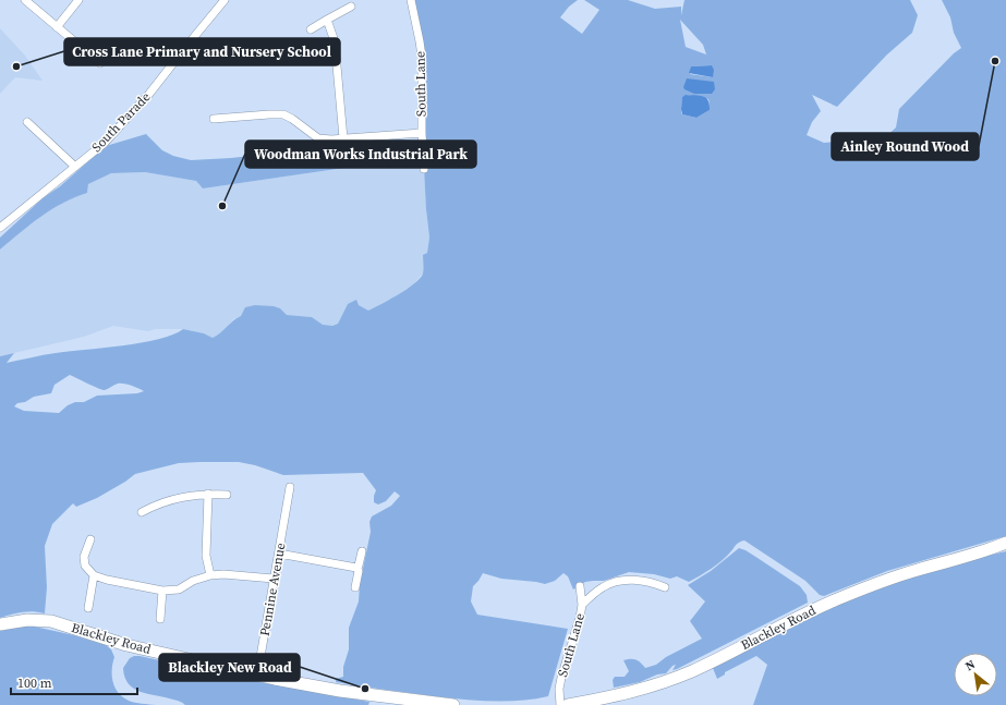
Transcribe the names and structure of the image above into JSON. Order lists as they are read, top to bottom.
{
  "streets": {
    "street": [
      "South Lane",
      "South Parade",
      "Pennine Avenue",
      "Blackley Road"
    ]
  },
  "crossings": [
    ["Pennine Avenue", "Blackley Road"]
  ],
  "places": [
    "Ainley Round Wood",
    "Cross Lane Primary and Nursery School",
    "Woodman Works Industrial Park",
    "Blackley New Road"
  ],
  "scale_bar": "100 m",
  "north": "top left"
}
